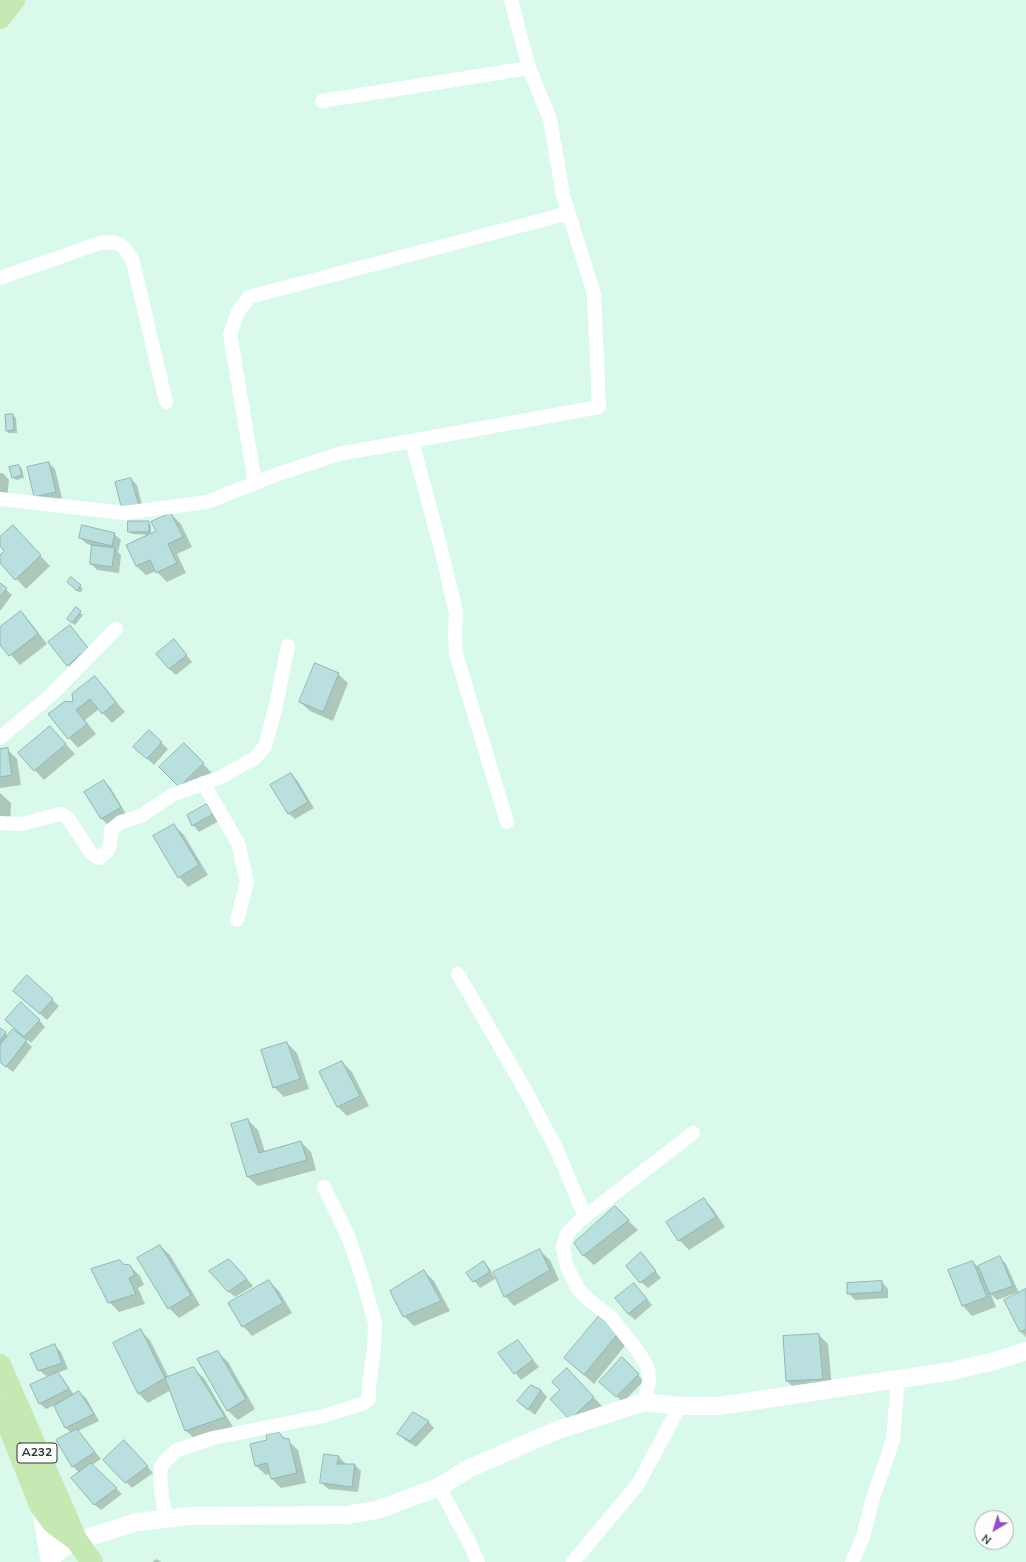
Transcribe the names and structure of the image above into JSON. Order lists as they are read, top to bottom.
{
  "streets": {
    "main road": ["A232"]
  },
  "north": "bottom left"
}
